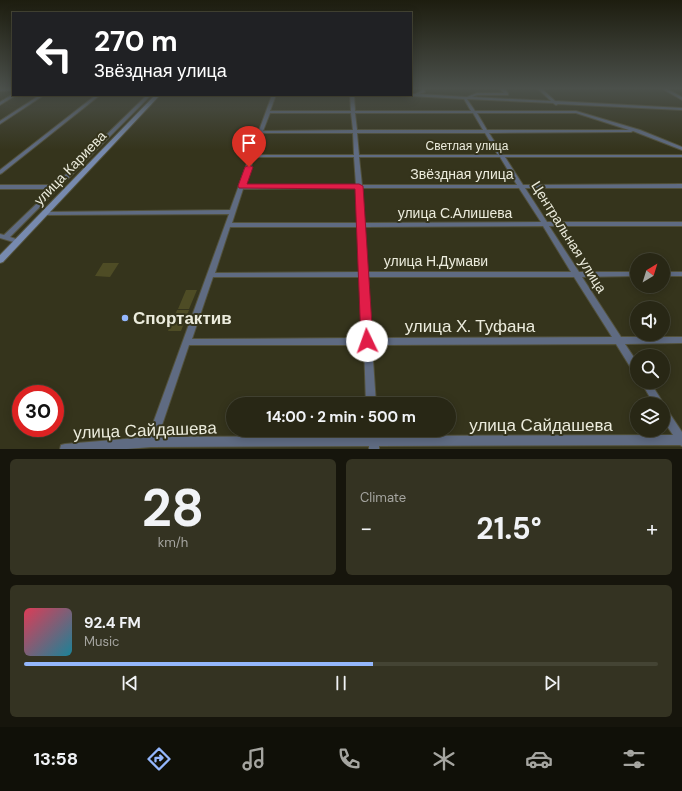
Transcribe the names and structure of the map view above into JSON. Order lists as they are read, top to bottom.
{
  "streets": {
    "main road": ["улица Кариева"],
    "street": [
      "Светлая улица",
      "Звёздная улица",
      "улица С.Алишева",
      "Центральная улица",
      "улица Н.Думави",
      "улица Х. Туфана",
      "улица Сайдашева"
    ]
  },
  "crossings": [
    ["Светлая улица", "Центральная улица"],
    ["Звёздная улица", "Центральная улица"],
    ["улица С.Алишева", "Центральная улица"],
    ["Центральная улица", "улица Н.Думави"],
    ["Центральная улица", "улица Х. Туфана"]
  ],
  "places": ["Спортактив"],
  "north": "top right",
  "page": {
    "turn": ["270 m", "Звёздная улица"],
    "limit": "30",
    "trip": "14:00 · 2 min · 500 m",
    "tile": [
      ["28", "km/h"],
      "Climate"
    ],
    "heat": ["−", "21.5°", "+"],
    "song": ["92.4 FM", "Music"],
    "tabs": "13:58"
  }
}
